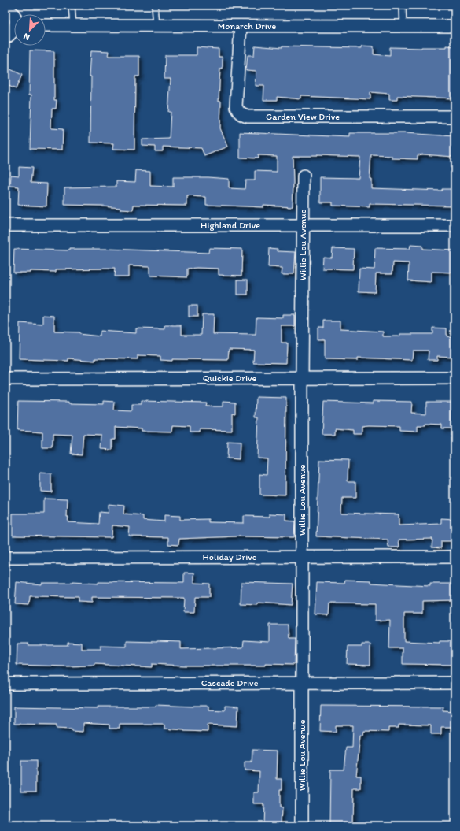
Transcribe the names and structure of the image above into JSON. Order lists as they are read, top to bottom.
{
  "streets": {
    "street": [
      "Monarch Drive",
      "Garden View Drive",
      "Highland Drive",
      "Willie Lou Avenue",
      "Quickie Drive",
      "Holiday Drive",
      "Cascade Drive"
    ]
  },
  "crossings": [
    ["Monarch Drive", "Garden View Drive"],
    ["Highland Drive", "Willie Lou Avenue"],
    ["Willie Lou Avenue", "Quickie Drive"],
    ["Willie Lou Avenue", "Holiday Drive"],
    ["Willie Lou Avenue", "Cascade Drive"]
  ],
  "north": "bottom left"
}
